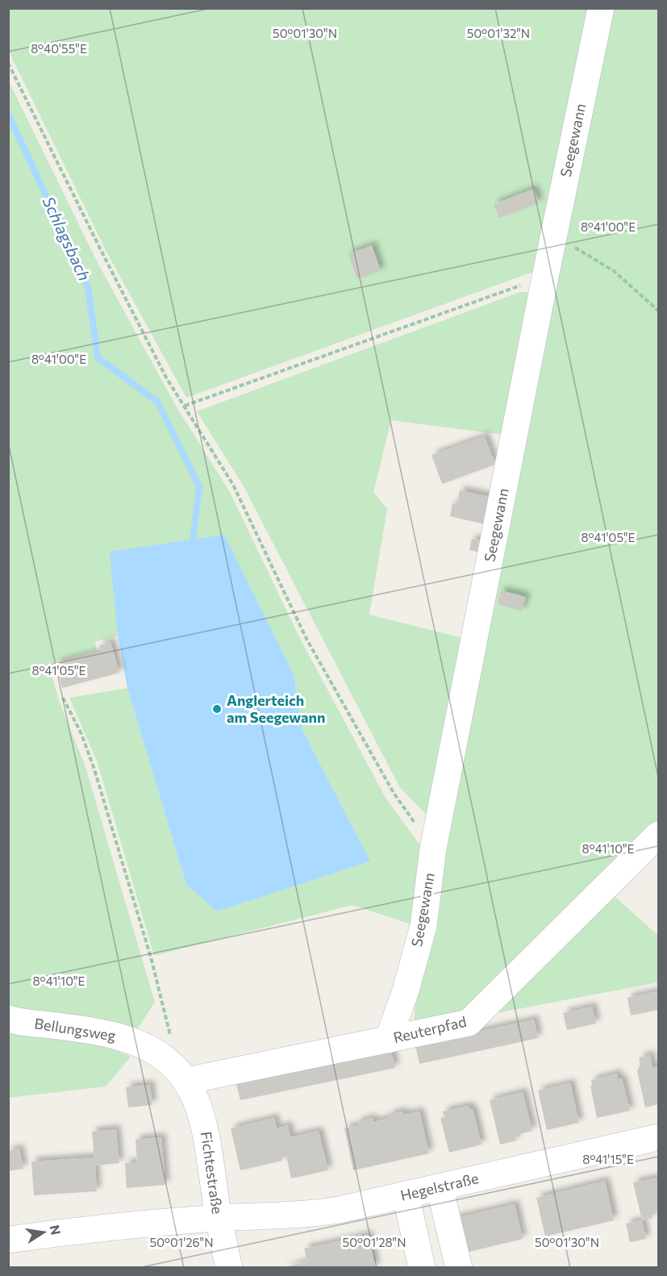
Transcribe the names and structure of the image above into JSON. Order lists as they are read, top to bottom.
{
  "streets": {
    "street": [
      "Seegewann",
      "Bellungsweg",
      "Reuterpfad",
      "Fichtestraße",
      "Hegelstraße"
    ]
  },
  "crossings": [
    ["Seegewann", "Reuterpfad"],
    ["Bellungsweg", "Reuterpfad"],
    ["Bellungsweg", "Fichtestraße"],
    ["Reuterpfad", "Fichtestraße"],
    ["Fichtestraße", "Hegelstraße"]
  ],
  "water": ["Schlagsbach"],
  "places": ["Anglerteich am Seegewann"],
  "north": "right",
  "coordinates": [
    "50°01'30\"N",
    "50°01'32\"N",
    "8°40'55\"E",
    "8°41'00\"E",
    "8°41'05\"E",
    "8°41'10\"E",
    "8°41'15\"E",
    "50°01'26\"N",
    "50°01'28\"N"
  ]
}
